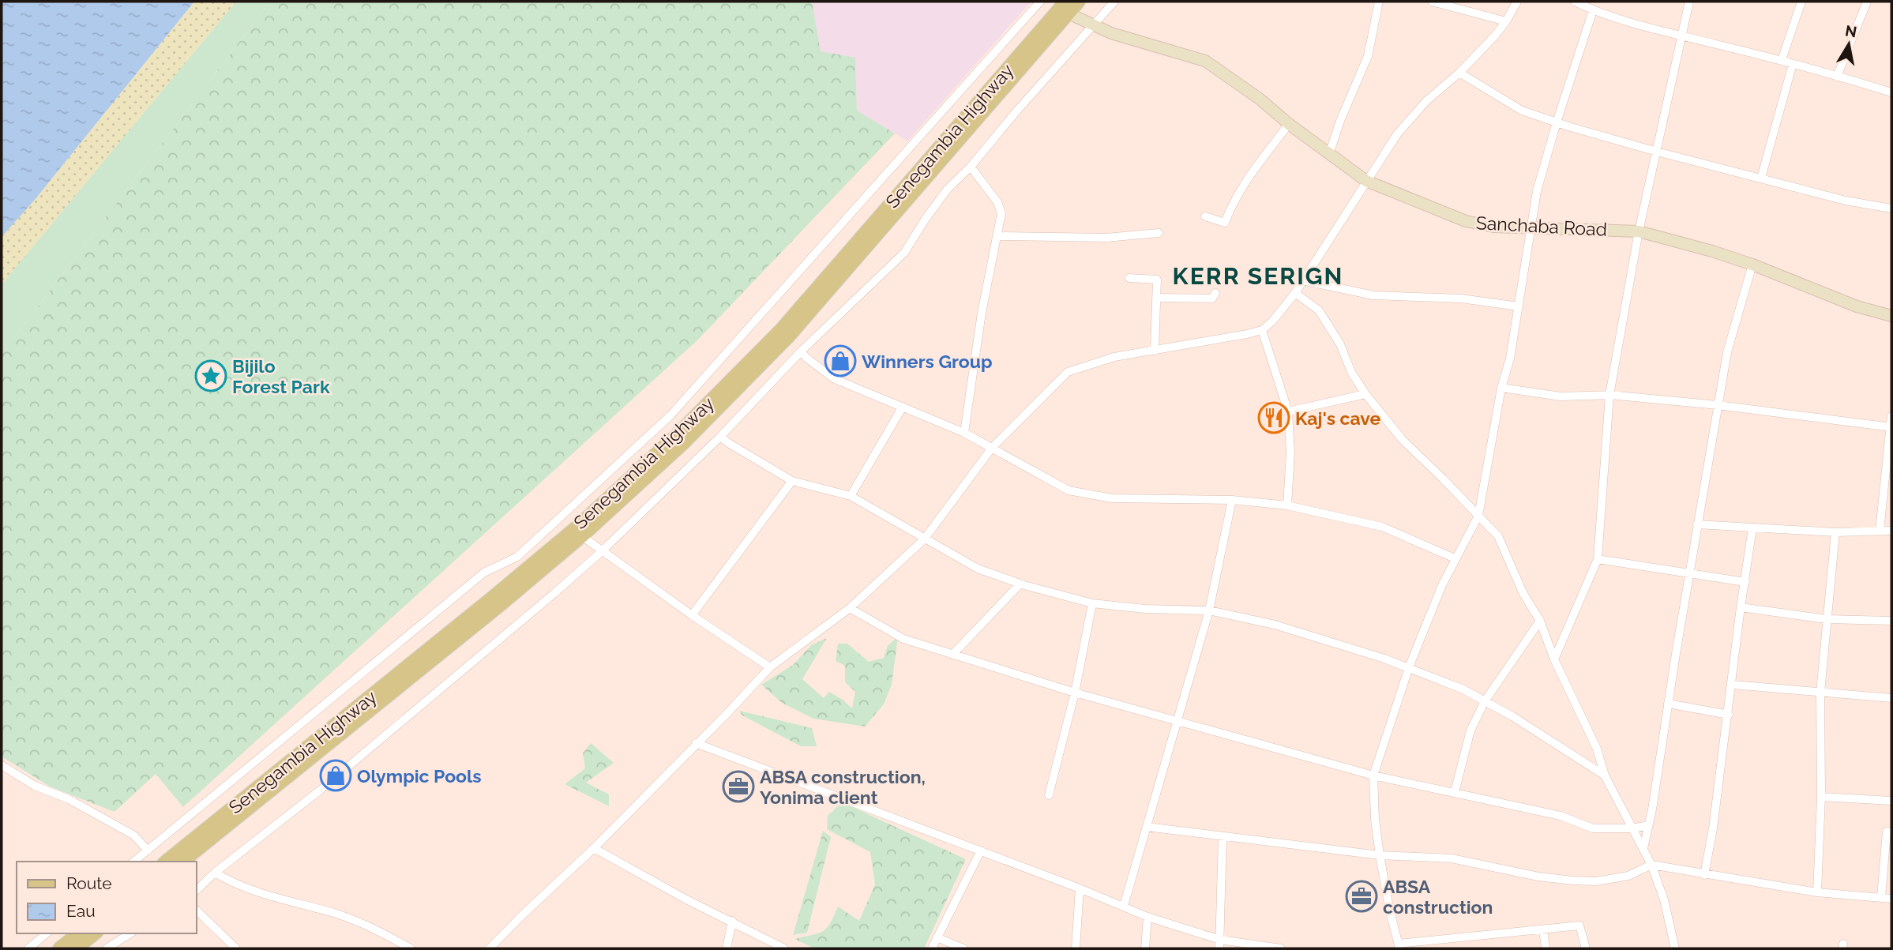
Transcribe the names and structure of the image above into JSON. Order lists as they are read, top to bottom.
{
  "streets": {
    "main road": ["Senegambia Highway"],
    "street": ["Sanchaba Road"]
  },
  "crossings": [
    ["Senegambia Highway", "Sanchaba Road"]
  ],
  "districts": ["KERR SERIGN"],
  "places": {
    "shop": ["Winners Group", "Olympic Pools"],
    "place": ["Bijilo Forest Park"],
    "restaurant": ["Kaj's cave"],
    "office": ["ABSA construction, Yonima client", "ABSA construction"]
  },
  "legend": ["Route", "Eau"],
  "north": "top"
}
